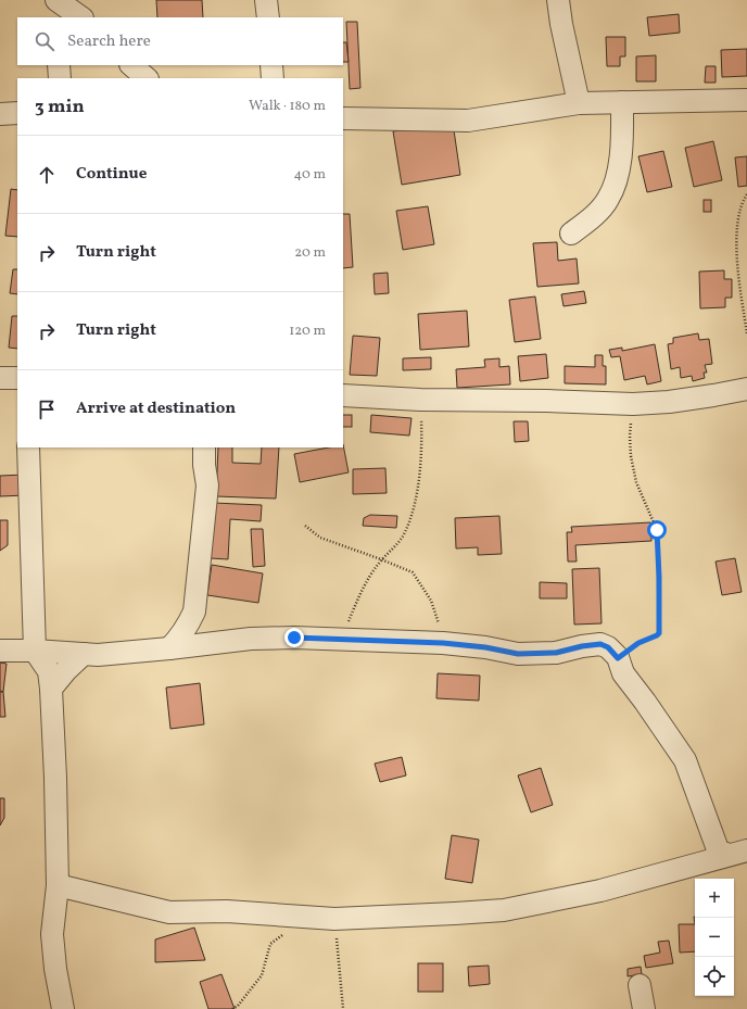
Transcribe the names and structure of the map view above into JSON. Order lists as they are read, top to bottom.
{
  "page": {
    "search": "Search here",
    "heading": ["3 min", "Walk · 180 m"],
    "list": [
      ["Continue", "40 m"],
      ["Turn right", "20 m"],
      ["Turn right", "120 m"],
      "Arrive at destination"
    ],
    "map_buttons": ["+", "−"]
  }
}
